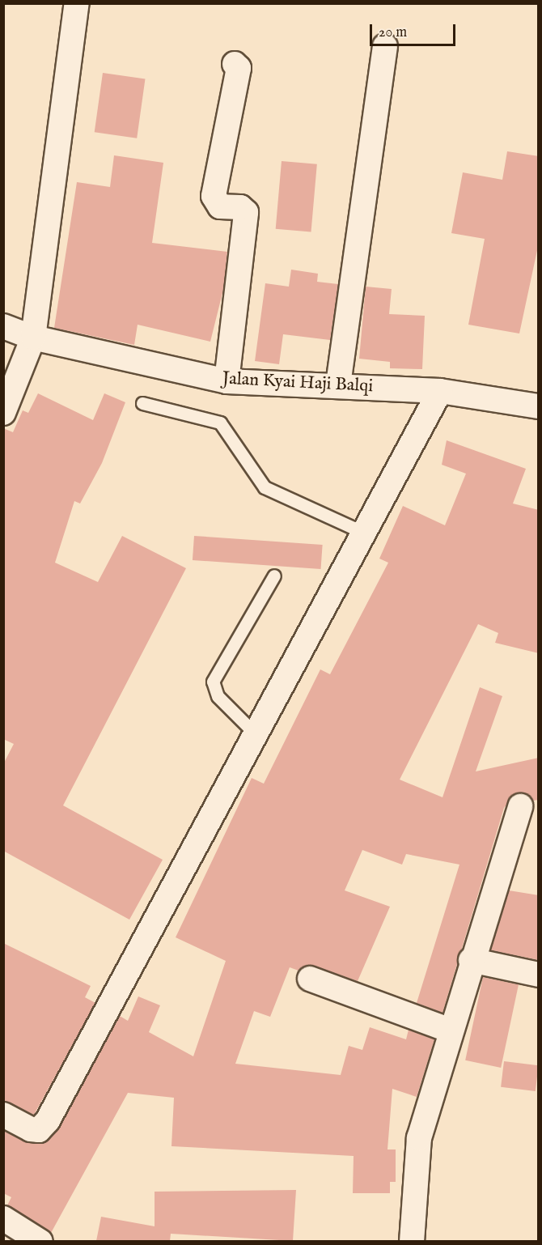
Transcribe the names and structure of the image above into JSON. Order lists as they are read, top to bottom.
{
  "streets": {
    "street": ["Jalan Kyai Haji Balqi"]
  },
  "scale_bar": "20 m"
}
